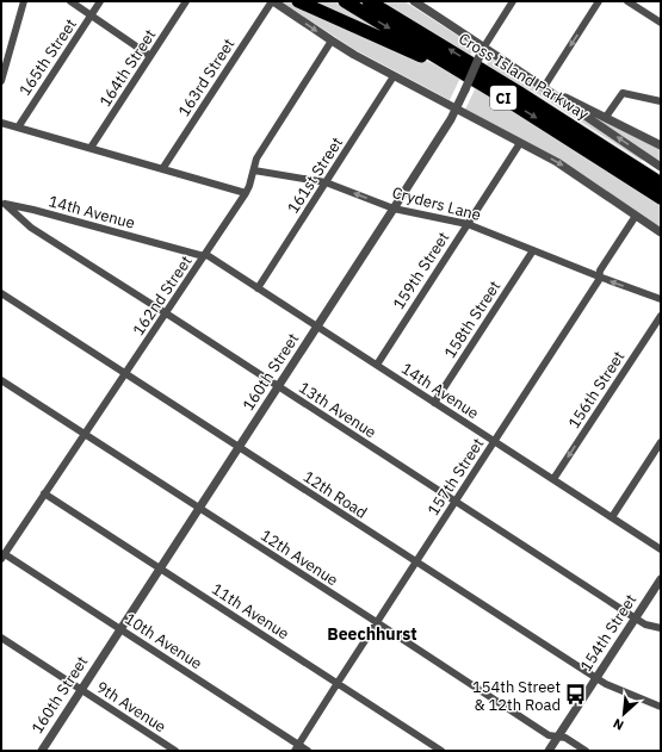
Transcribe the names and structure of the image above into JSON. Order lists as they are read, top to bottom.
{
  "streets": {
    "highway": ["Cross Island Parkway", "CI"],
    "street": [
      "165th Street",
      "164th Street",
      "163rd Street",
      "161st Street",
      "Cryders Lane",
      "14th Avenue",
      "159th Street",
      "162nd Street",
      "158th Street",
      "160th Street",
      "156th Street",
      "13th Avenue",
      "157th Street",
      "12th Road",
      "12th Avenue",
      "11th Avenue",
      "154th Street",
      "10th Avenue",
      "9th Avenue"
    ]
  },
  "crossings": [
    ["161st Street", "Cryders Lane"],
    ["161st Street", "14th Avenue"],
    ["Cryders Lane", "159th Street"],
    ["Cryders Lane", "162nd Street"],
    ["Cryders Lane", "158th Street"],
    ["Cryders Lane", "160th Street"],
    ["Cryders Lane", "157th Street"],
    ["14th Avenue", "159th Street"],
    ["14th Avenue", "162nd Street"],
    ["14th Avenue", "158th Street"],
    ["14th Avenue", "160th Street"],
    ["14th Avenue", "156th Street"],
    ["14th Avenue", "13th Avenue"],
    ["14th Avenue", "157th Street"],
    ["162nd Street", "13th Avenue"],
    ["162nd Street", "12th Road"],
    ["162nd Street", "12th Avenue"],
    ["162nd Street", "11th Avenue"],
    ["162nd Street", "10th Avenue"],
    ["160th Street", "13th Avenue"],
    ["160th Street", "12th Road"],
    ["160th Street", "12th Avenue"],
    ["160th Street", "11th Avenue"],
    ["160th Street", "10th Avenue"],
    ["160th Street", "9th Avenue"],
    ["13th Avenue", "157th Street"],
    ["13th Avenue", "154th Street"],
    ["157th Street", "12th Road"],
    ["157th Street", "12th Avenue"],
    ["157th Street", "11th Avenue"],
    ["157th Street", "10th Avenue"],
    ["12th Road", "154th Street"],
    ["12th Avenue", "154th Street"]
  ],
  "one_way": ["156th Street"],
  "districts": ["Beechhurst"],
  "places": {
    "bus stop": ["154th Street & 12th Road"]
  },
  "north": "bottom left"
}
